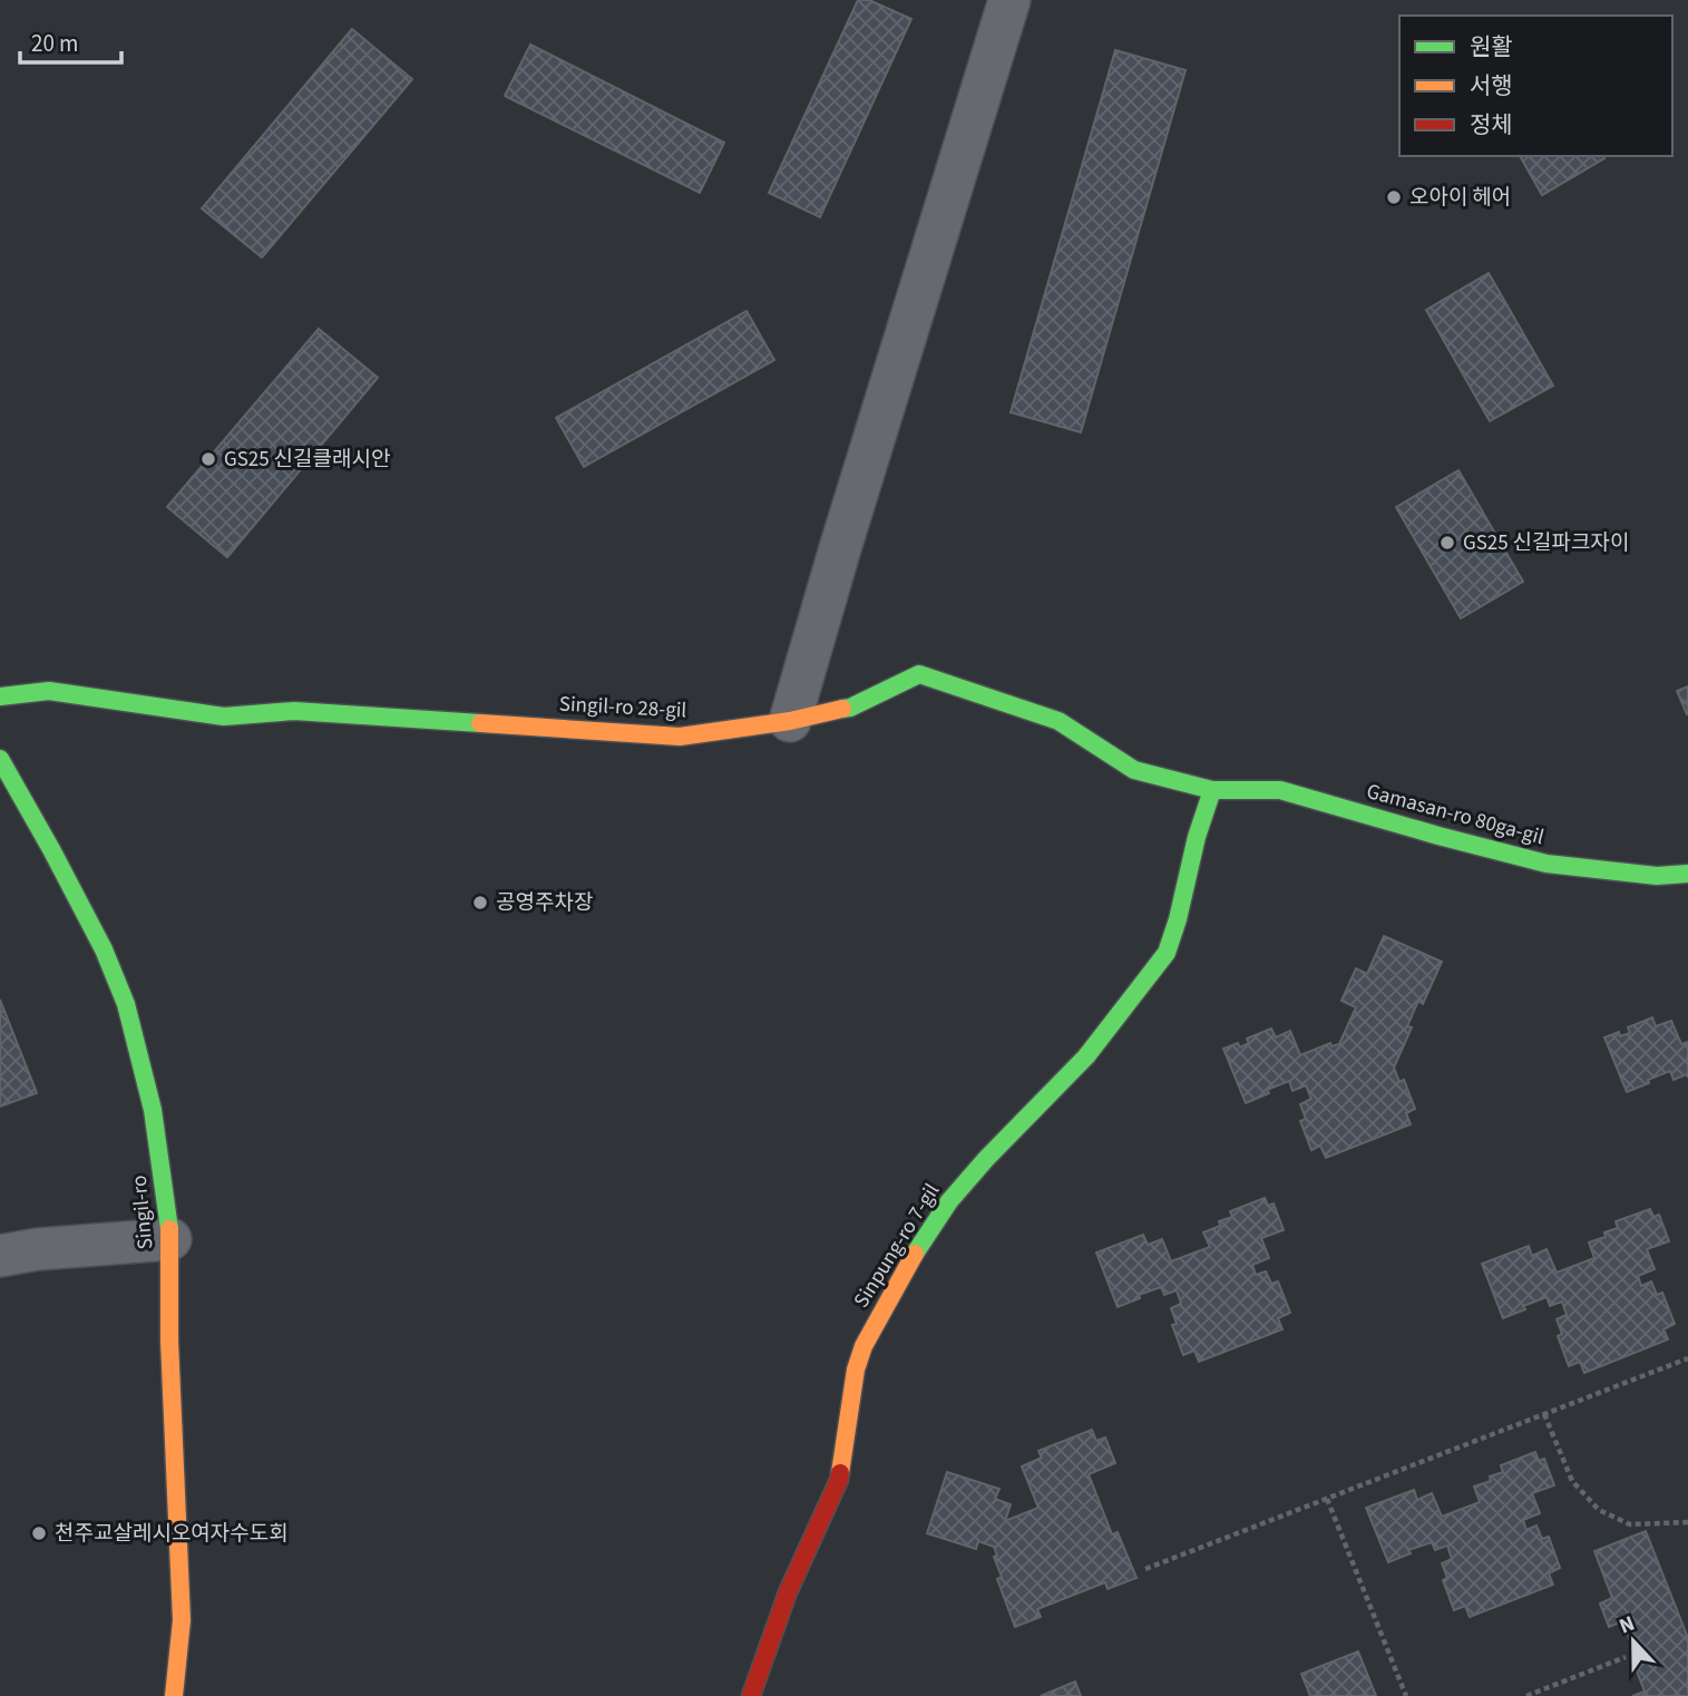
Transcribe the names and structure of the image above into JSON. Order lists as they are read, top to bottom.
{
  "streets": {
    "street": [
      "Singil-ro 28-gil",
      "Gamasan-ro 80ga-gil",
      "Singil-ro",
      "Sinpung-ro 7-gil"
    ]
  },
  "crossings": [
    ["Singil-ro 28-gil", "Gamasan-ro 80ga-gil"],
    ["Singil-ro 28-gil", "Sinpung-ro 7-gil"],
    ["Gamasan-ro 80ga-gil", "Sinpung-ro 7-gil"]
  ],
  "places": [
    "오아이 헤어",
    "GS25 신길클래시안",
    "GS25 신길파크자이",
    "공영주차장",
    "천주교살레시오여자수도회"
  ],
  "legend": ["원활", "서행", "정체"],
  "scale_bar": "20 m",
  "north": "top"
}
